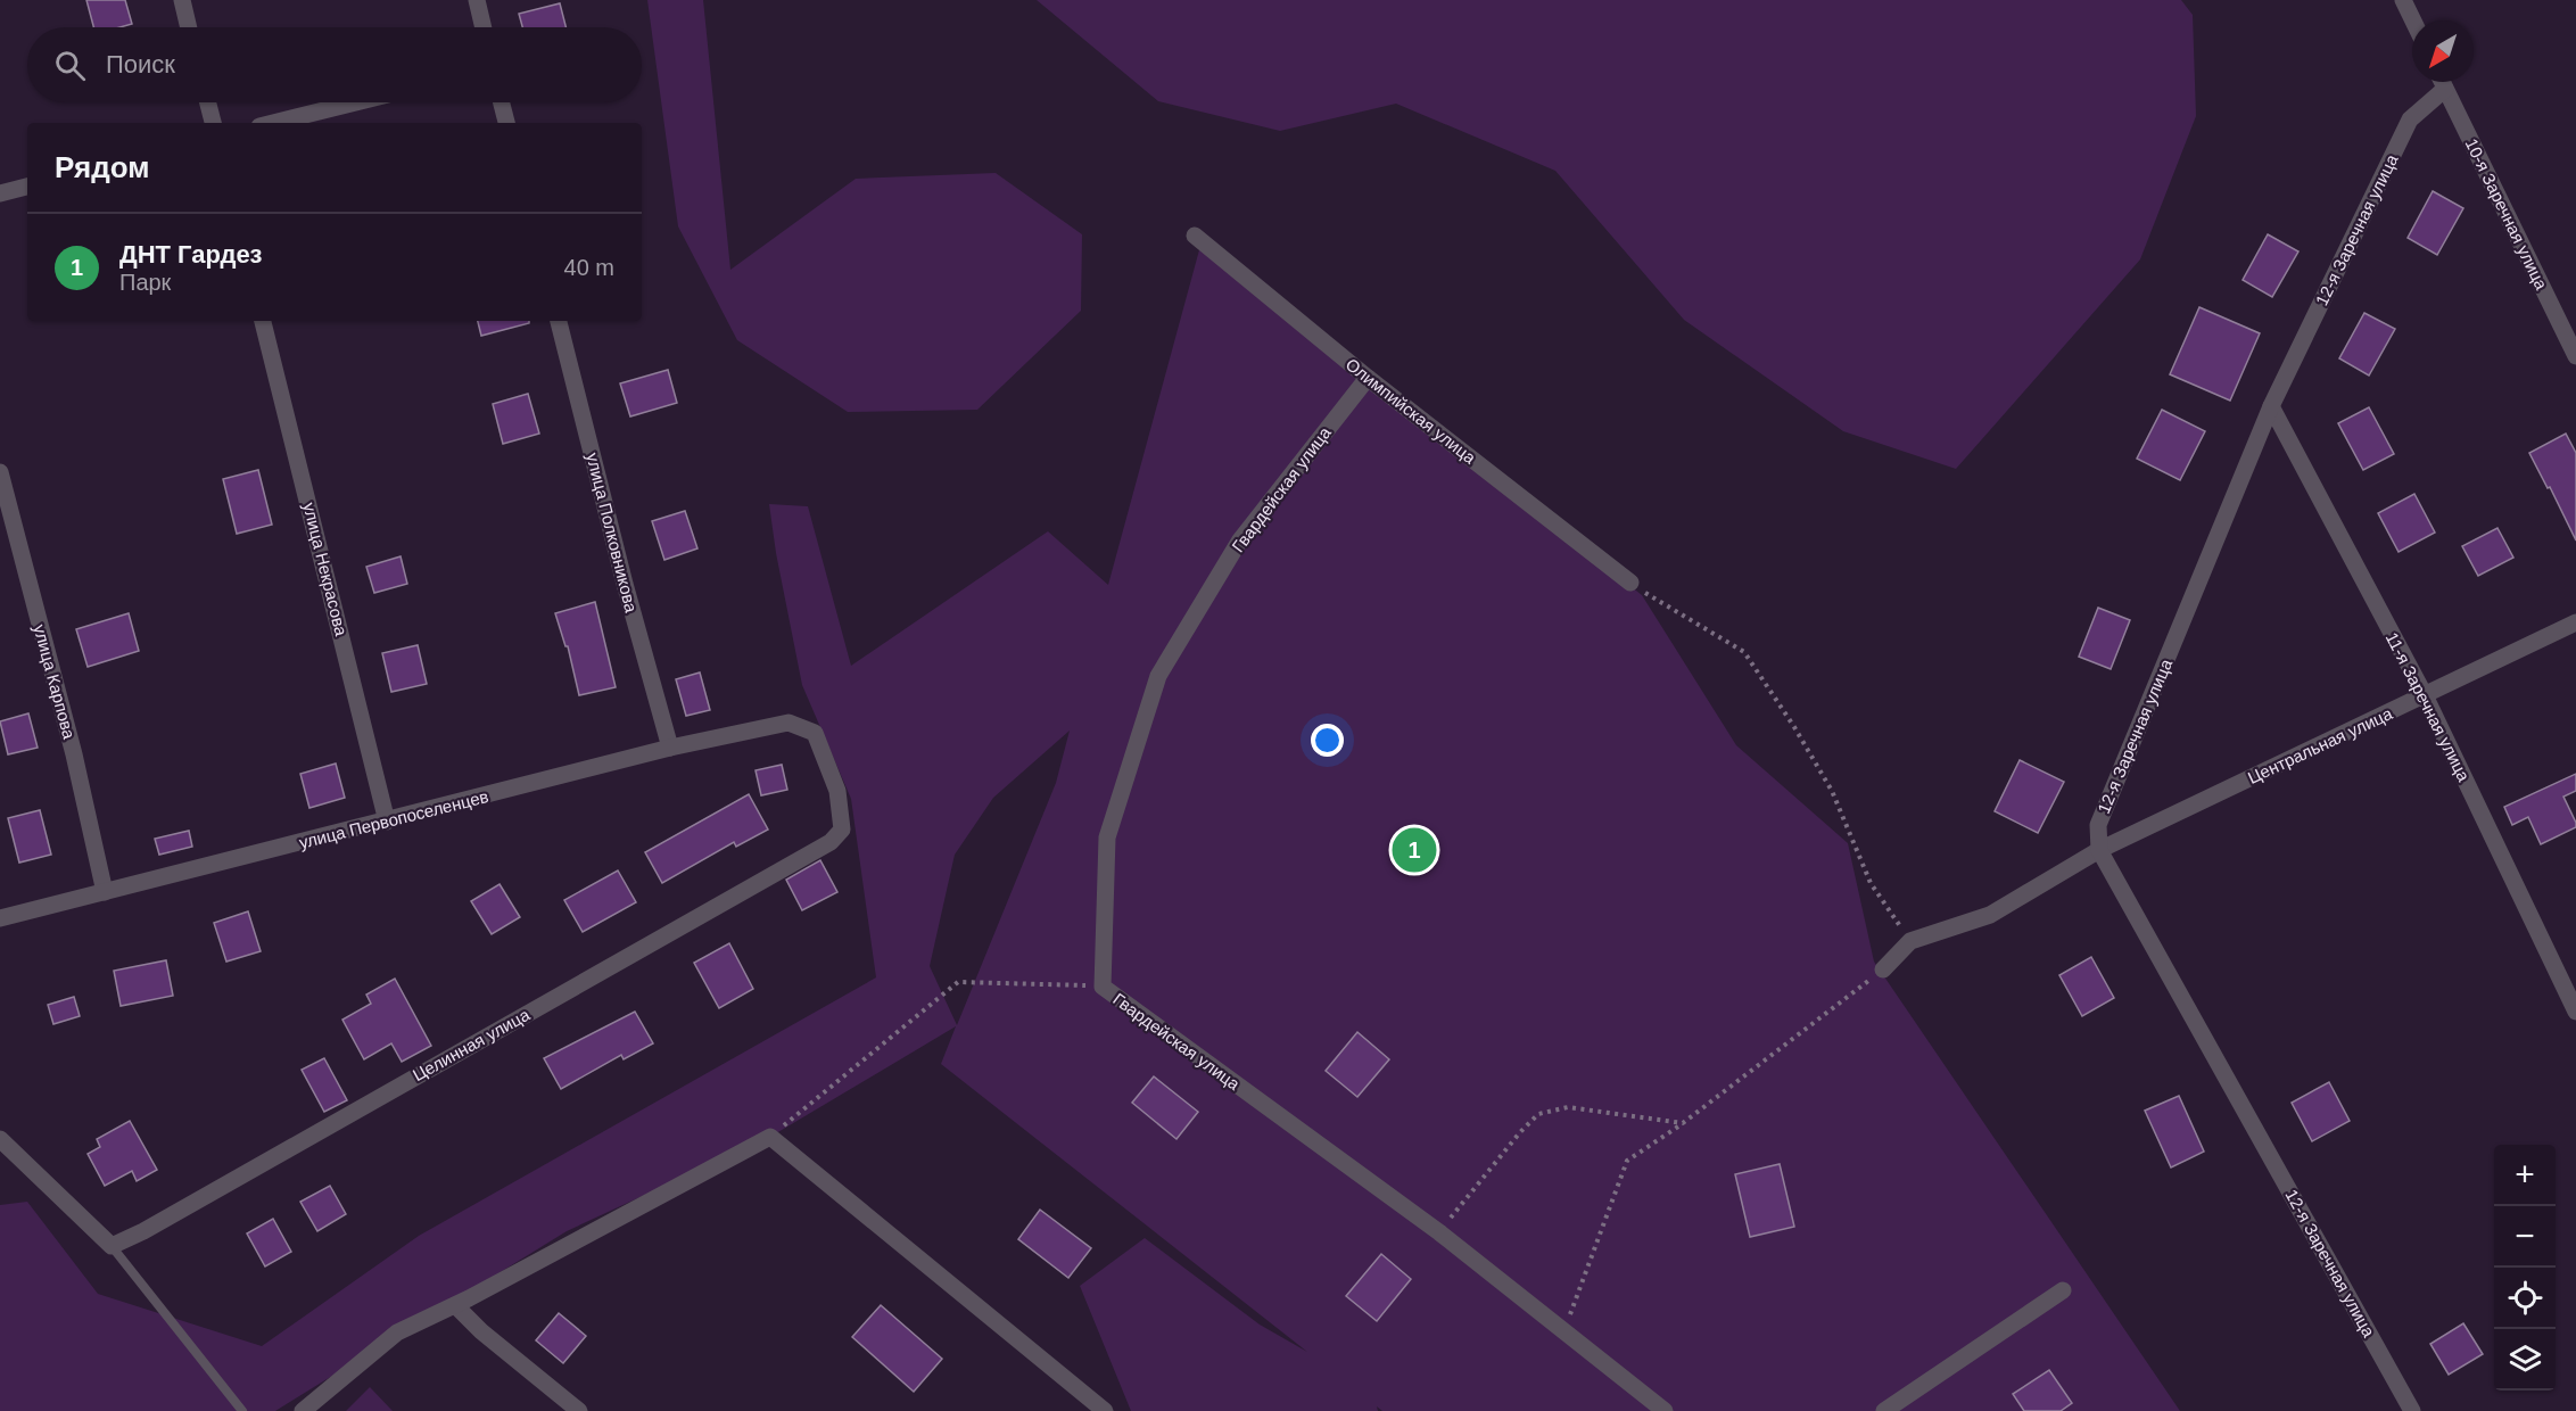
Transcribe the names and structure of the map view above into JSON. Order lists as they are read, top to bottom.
{
  "streets": {
    "street": [
      "10-я Заречная улица",
      "12-я Заречная улица",
      "Олимпийская улица",
      "Гвардейская улица",
      "улица Полковникова",
      "улица Некрасова",
      "улица Карпова",
      "11-я Заречная улица",
      "Центральная улица",
      "улица Первопоселенцев",
      "Целинная улица"
    ]
  },
  "crossings": [
    ["10-я Заречная улица", "12-я Заречная улица"],
    ["12-я Заречная улица", "11-я Заречная улица"],
    ["12-я Заречная улица", "Центральная улица"],
    ["Олимпийская улица", "Гвардейская улица"],
    ["улица Полковникова", "улица Первопоселенцев"],
    ["улица Некрасова", "улица Первопоселенцев"],
    ["улица Карпова", "улица Первопоселенцев"],
    ["11-я Заречная улица", "Центральная улица"],
    ["улица Первопоселенцев", "Целинная улица"]
  ],
  "north": "bottom left",
  "page": {
    "search": "Поиск",
    "heading": "Рядом",
    "list": [
      {
        "mark": "1",
        "name": "ДНТ Гардез",
        "note": "Парк",
        "value": "40 m"
      }
    ],
    "pins": "1",
    "map_buttons": ["+", "−"]
  }
}
